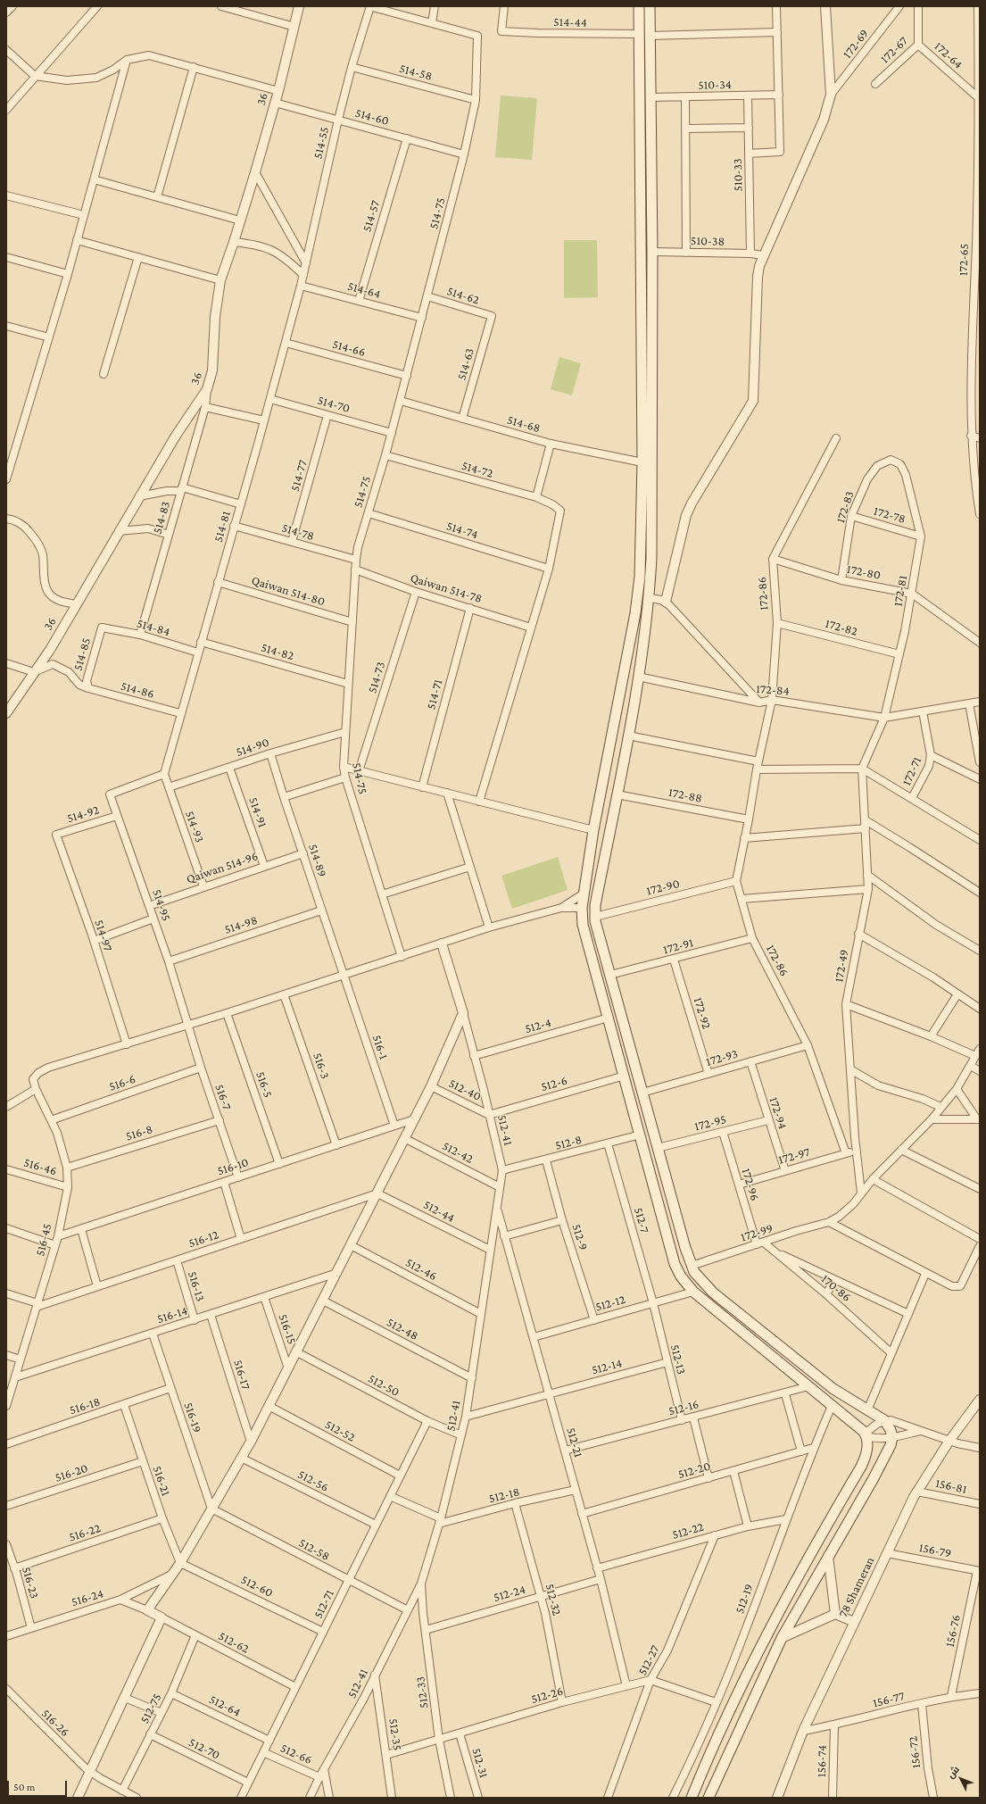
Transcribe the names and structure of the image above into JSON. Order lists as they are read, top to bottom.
{
  "streets": {
    "street": [
      "514-44",
      "172-69",
      "172-67",
      "172-64",
      "514-58",
      "510-34",
      "36",
      "514-60",
      "514-55",
      "510-33",
      "514-75",
      "514-57",
      "510-38",
      "172-65",
      "514-64",
      "514-62",
      "514-66",
      "514-63",
      "514-70",
      "514-68",
      "514-72",
      "514-77",
      "172-83",
      "172-78",
      "514-83",
      "514-81",
      "514-74",
      "514-78",
      "172-80",
      "Qaiwan 514-78",
      "Qaiwan 514-80",
      "172-81",
      "172-86",
      "514-84",
      "172-82",
      "514-82",
      "514-85",
      "514-73",
      "514-86",
      "172-84",
      "514-71",
      "514-90",
      "172-71",
      "172-88",
      "514-91",
      "514-92",
      "514-93",
      "514-89",
      "Qaiwan 514-96",
      "172-90",
      "514-95",
      "514-98",
      "514-97",
      "172-91",
      "172-49",
      "172-92",
      "512-4",
      "516-1",
      "172-93",
      "516-3",
      "516-6",
      "512-6",
      "516-5",
      "512-40",
      "516-7",
      "172-94",
      "172-95",
      "512-41",
      "516-8",
      "512-8",
      "512-42",
      "172-97",
      "516-46",
      "516-10",
      "172-96",
      "512-44",
      "512-7",
      "172-99",
      "512-9",
      "516-12",
      "516-45",
      "512-46",
      "516-13",
      "170-86",
      "512-12",
      "516-14",
      "516-15",
      "512-48",
      "512-13",
      "512-14",
      "516-17",
      "512-50",
      "516-18",
      "512-16",
      "516-19",
      "512-52",
      "512-21",
      "512-20",
      "516-20",
      "516-21",
      "512-56",
      "156-81",
      "512-18",
      "512-22",
      "516-22",
      "512-58",
      "156-79",
      "516-23",
      "512-60",
      "78 Shameran",
      "512-24",
      "516-24",
      "512-19",
      "512-32",
      "512-71",
      "156-76",
      "512-62",
      "512-27",
      "512-33",
      "512-26",
      "156-77",
      "512-64",
      "512-75",
      "516-26",
      "512-35",
      "512-70",
      "156-72",
      "512-66",
      "156-74",
      "512-31"
    ]
  },
  "crossings": [
    ["172-67", "172-64"],
    ["172-64", "172-65"],
    ["514-58", "514-55"],
    ["514-58", "514-75"],
    ["510-34", "510-33"],
    ["36", "514-60"],
    ["36", "514-83"],
    ["36", "514-86"],
    ["514-60", "514-55"],
    ["514-60", "514-75"],
    ["514-60", "514-57"],
    ["514-55", "514-64"],
    ["514-55", "514-81"],
    ["510-33", "510-38"],
    ["514-75", "514-64"],
    ["514-75", "514-62"],
    ["514-75", "514-66"],
    ["514-75", "514-70"],
    ["514-75", "514-68"],
    ["514-75", "514-72"],
    ["514-75", "514-74"],
    ["514-75", "514-78"],
    ["514-75", "Qaiwan 514-78"],
    ["514-75", "Qaiwan 514-80"],
    ["514-75", "514-82"],
    ["514-75", "514-90"],
    ["514-57", "514-64"],
    ["514-64", "514-81"],
    ["514-62", "514-63"],
    ["514-66", "514-81"],
    ["514-63", "514-68"],
    ["514-70", "514-77"],
    ["514-70", "514-81"],
    ["514-72", "514-74"],
    ["514-77", "514-78"],
    ["172-83", "172-78"],
    ["172-83", "172-80"],
    ["172-83", "172-81"],
    ["172-78", "172-81"],
    ["514-83", "514-84"],
    ["514-81", "514-78"],
    ["514-81", "Qaiwan 514-80"],
    ["514-81", "514-84"],
    ["514-81", "514-82"],
    ["514-81", "514-86"],
    ["514-81", "514-93"],
    ["514-81", "514-95"],
    ["172-80", "172-81"],
    ["172-80", "172-86"],
    ["Qaiwan 514-78", "514-73"],
    ["Qaiwan 514-78", "514-71"],
    ["172-81", "172-82"],
    ["172-81", "172-84"],
    ["172-81", "172-49"],
    ["172-86", "172-82"],
    ["172-86", "172-84"],
    ["172-86", "172-88"],
    ["172-86", "172-90"],
    ["172-86", "172-91"],
    ["172-86", "172-93"],
    ["172-86", "172-97"],
    ["514-84", "514-85"],
    ["514-85", "514-86"],
    ["514-90", "514-91"],
    ["514-90", "514-93"],
    ["514-90", "514-89"],
    ["514-91", "Qaiwan 514-96"],
    ["514-92", "514-95"],
    ["514-92", "514-97"],
    ["514-93", "Qaiwan 514-96"],
    ["514-93", "514-95"],
    ["514-89", "Qaiwan 514-96"],
    ["514-89", "514-98"],
    ["514-89", "516-1"],
    ["Qaiwan 514-96", "514-95"],
    ["514-95", "514-98"],
    ["514-95", "516-7"],
    ["514-97", "516-45"],
    ["172-91", "172-92"],
    ["172-49", "172-97"],
    ["172-49", "172-99"],
    ["172-92", "172-93"],
    ["512-4", "512-41"],
    ["516-1", "516-10"],
    ["172-93", "172-94"],
    ["516-3", "516-10"],
    ["516-6", "516-7"],
    ["516-6", "516-45"],
    ["512-6", "512-40"],
    ["512-6", "512-41"],
    ["516-5", "516-10"],
    ["512-40", "512-41"],
    ["516-7", "516-8"],
    ["516-7", "516-10"],
    ["172-94", "172-95"],
    ["172-94", "172-97"],
    ["172-95", "172-96"],
    ["512-41", "512-8"],
    ["512-41", "512-42"],
    ["512-41", "512-44"],
    ["512-41", "512-46"],
    ["512-41", "512-48"],
    ["512-41", "512-14"],
    ["512-41", "512-50"],
    ["512-41", "512-21"],
    ["512-41", "512-18"],
    ["512-41", "512-58"],
    ["512-41", "512-33"],
    ["512-41", "512-35"],
    ["512-41", "512-66"],
    ["516-8", "516-45"],
    ["512-8", "512-7"],
    ["512-8", "512-9"],
    ["172-97", "172-96"],
    ["516-46", "516-45"],
    ["516-10", "516-45"],
    ["172-96", "172-99"],
    ["172-96", "170-86"],
    ["512-44", "516-12"],
    ["512-7", "512-12"],
    ["512-7", "512-13"],
    ["172-99", "170-86"],
    ["512-9", "512-12"],
    ["516-12", "516-45"],
    ["516-12", "516-13"],
    ["516-45", "516-14"],
    ["516-13", "516-14"],
    ["512-12", "512-13"],
    ["512-12", "512-21"],
    ["516-14", "516-15"],
    ["516-14", "516-17"],
    ["516-14", "516-19"],
    ["512-13", "512-14"],
    ["512-13", "512-16"],
    ["512-14", "512-21"],
    ["512-50", "512-71"],
    ["516-18", "516-19"],
    ["516-18", "516-21"],
    ["512-16", "512-21"],
    ["516-19", "512-58"],
    ["512-52", "512-71"],
    ["512-21", "512-20"],
    ["512-21", "512-18"],
    ["512-21", "512-22"],
    ["512-21", "512-24"],
    ["512-21", "512-26"],
    ["512-20", "512-19"],
    ["516-20", "516-21"],
    ["516-21", "516-22"],
    ["516-21", "512-60"],
    ["512-56", "512-71"],
    ["156-81", "78 Shameran"],
    ["512-18", "512-32"],
    ["512-22", "512-19"],
    ["512-22", "512-27"],
    ["516-22", "516-23"],
    ["512-58", "512-71"],
    ["156-79", "78 Shameran"],
    ["156-79", "156-76"],
    ["516-23", "516-24"],
    ["512-60", "512-71"],
    ["78 Shameran", "156-77"],
    ["512-24", "512-32"],
    ["512-24", "512-33"],
    ["512-32", "512-26"],
    ["512-71", "512-62"],
    ["512-71", "512-64"],
    ["512-71", "512-70"],
    ["512-71", "512-66"],
    ["156-76", "156-77"],
    ["512-62", "512-75"],
    ["512-27", "512-26"],
    ["512-33", "512-26"],
    ["512-26", "512-35"],
    ["512-26", "512-31"],
    ["156-77", "156-72"],
    ["156-77", "156-74"],
    ["512-64", "512-75"],
    ["512-75", "516-26"],
    ["512-75", "512-70"]
  ],
  "scale_bar": "50 m",
  "north": "top left"
}
